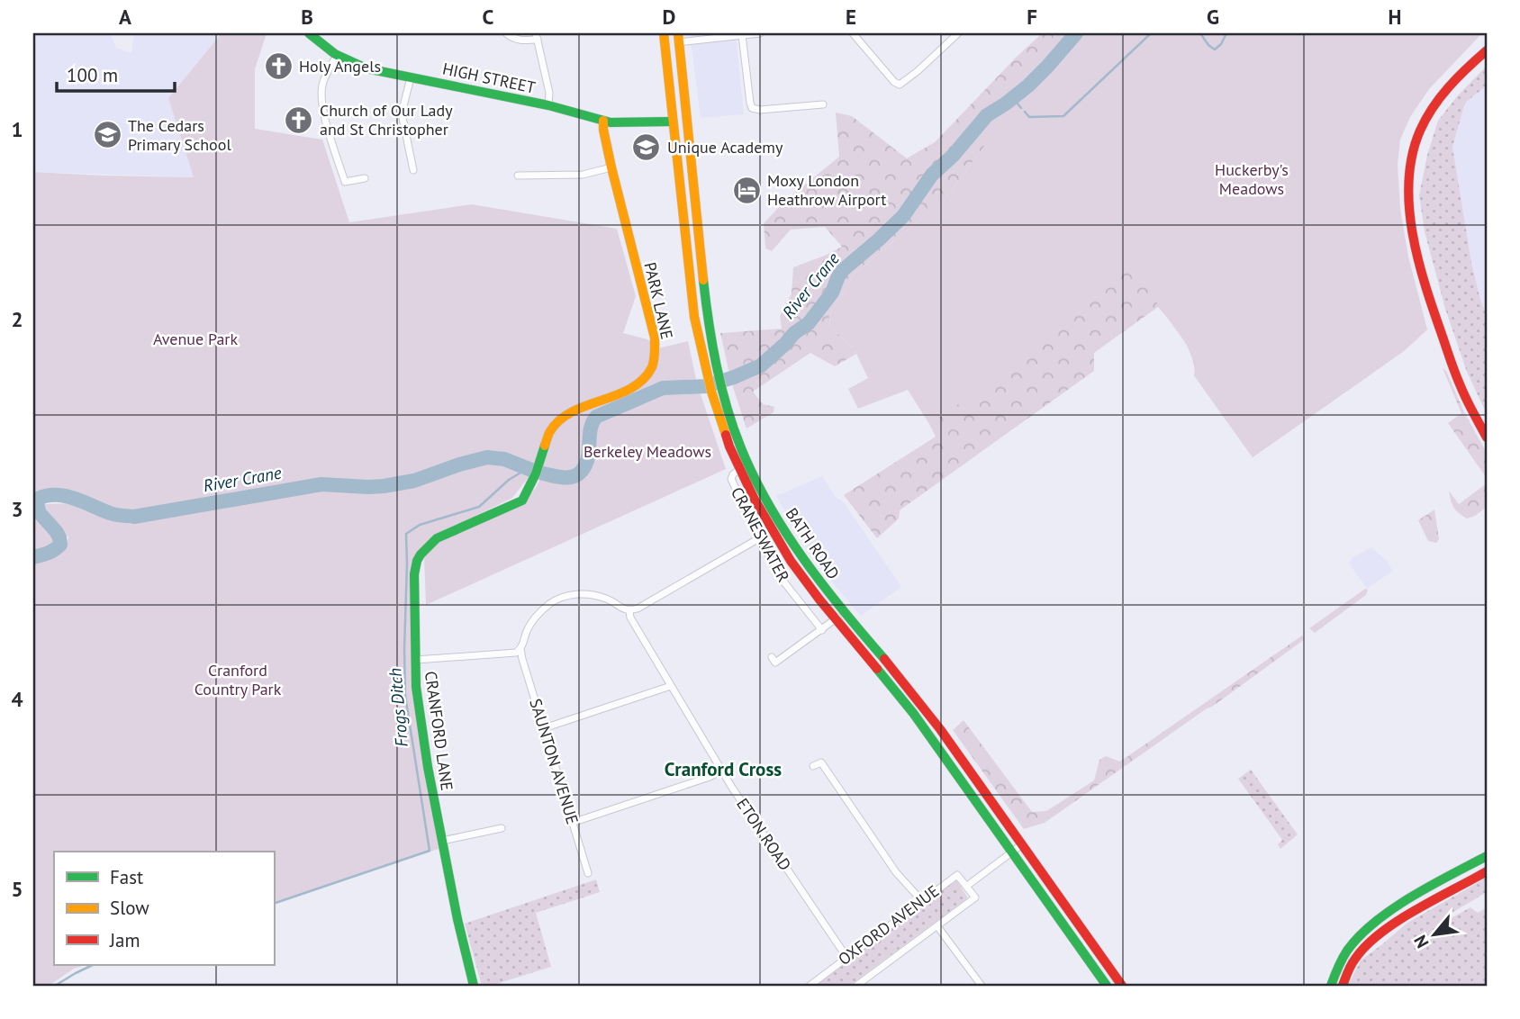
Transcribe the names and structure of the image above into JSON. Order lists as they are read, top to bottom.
{
  "streets": {
    "main road": [
      "HIGH STREET",
      "PARK LANE",
      "BATH ROAD",
      "CRANFORD LANE"
    ],
    "street": [
      "CRANESWATER",
      "SAUNTON AVENUE",
      "ETON ROAD",
      "OXFORD AVENUE"
    ]
  },
  "crossings": [
    ["HIGH STREET", "PARK LANE"],
    ["HIGH STREET", "BATH ROAD"],
    ["PARK LANE", "CRANFORD LANE"],
    ["CRANESWATER", "BATH ROAD"],
    ["ETON ROAD", "OXFORD AVENUE"]
  ],
  "districts": ["Cranford Cross"],
  "water": ["River Crane", "Frogs Ditch"],
  "parks": [
    "Huckerby's Meadows",
    "Avenue Park",
    "Berkeley Meadows",
    "Cranford Country Park"
  ],
  "places": {
    "church": ["Holy Angels", "Church of Our Lady and St Christopher"],
    "school or university": ["The Cedars Primary School", "Unique Academy"],
    "hotel": ["Moxy London Heathrow Airport"]
  },
  "legend": ["Fast", "Slow", "Jam"],
  "scale_bar": "100 m",
  "north": "bottom left",
  "grid": {
    "columns": [
      "A",
      "B",
      "C",
      "D",
      "E",
      "F",
      "G",
      "H"
    ],
    "rows": [
      "1",
      "2",
      "3",
      "4",
      "5"
    ]
  }
}
